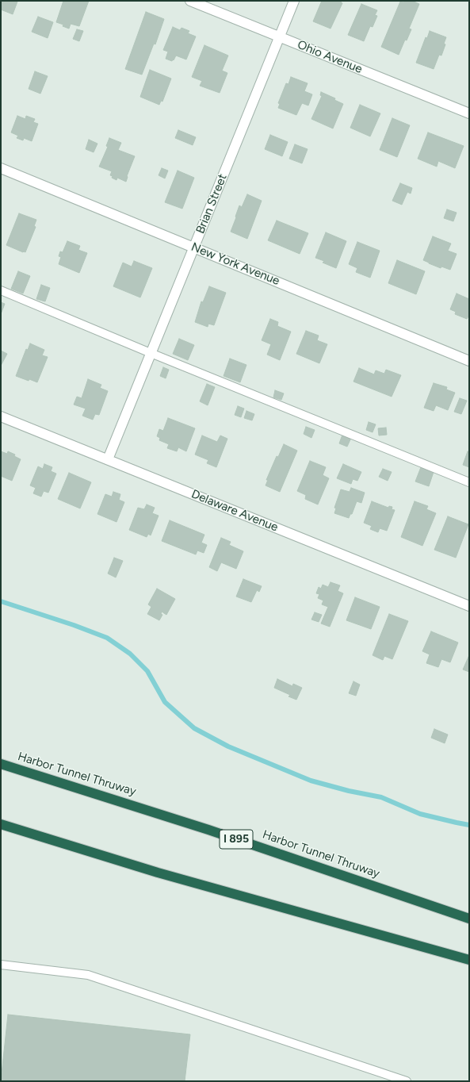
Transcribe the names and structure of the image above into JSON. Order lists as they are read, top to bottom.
{
  "streets": {
    "highway": ["Harbor Tunnel Thruway", "I 895"],
    "street": [
      "Ohio Avenue",
      "Brian Street",
      "New York Avenue",
      "Delaware Avenue"
    ]
  },
  "crossings": [
    ["Ohio Avenue", "Brian Street"],
    ["Brian Street", "New York Avenue"],
    ["Brian Street", "Delaware Avenue"]
  ]
}
